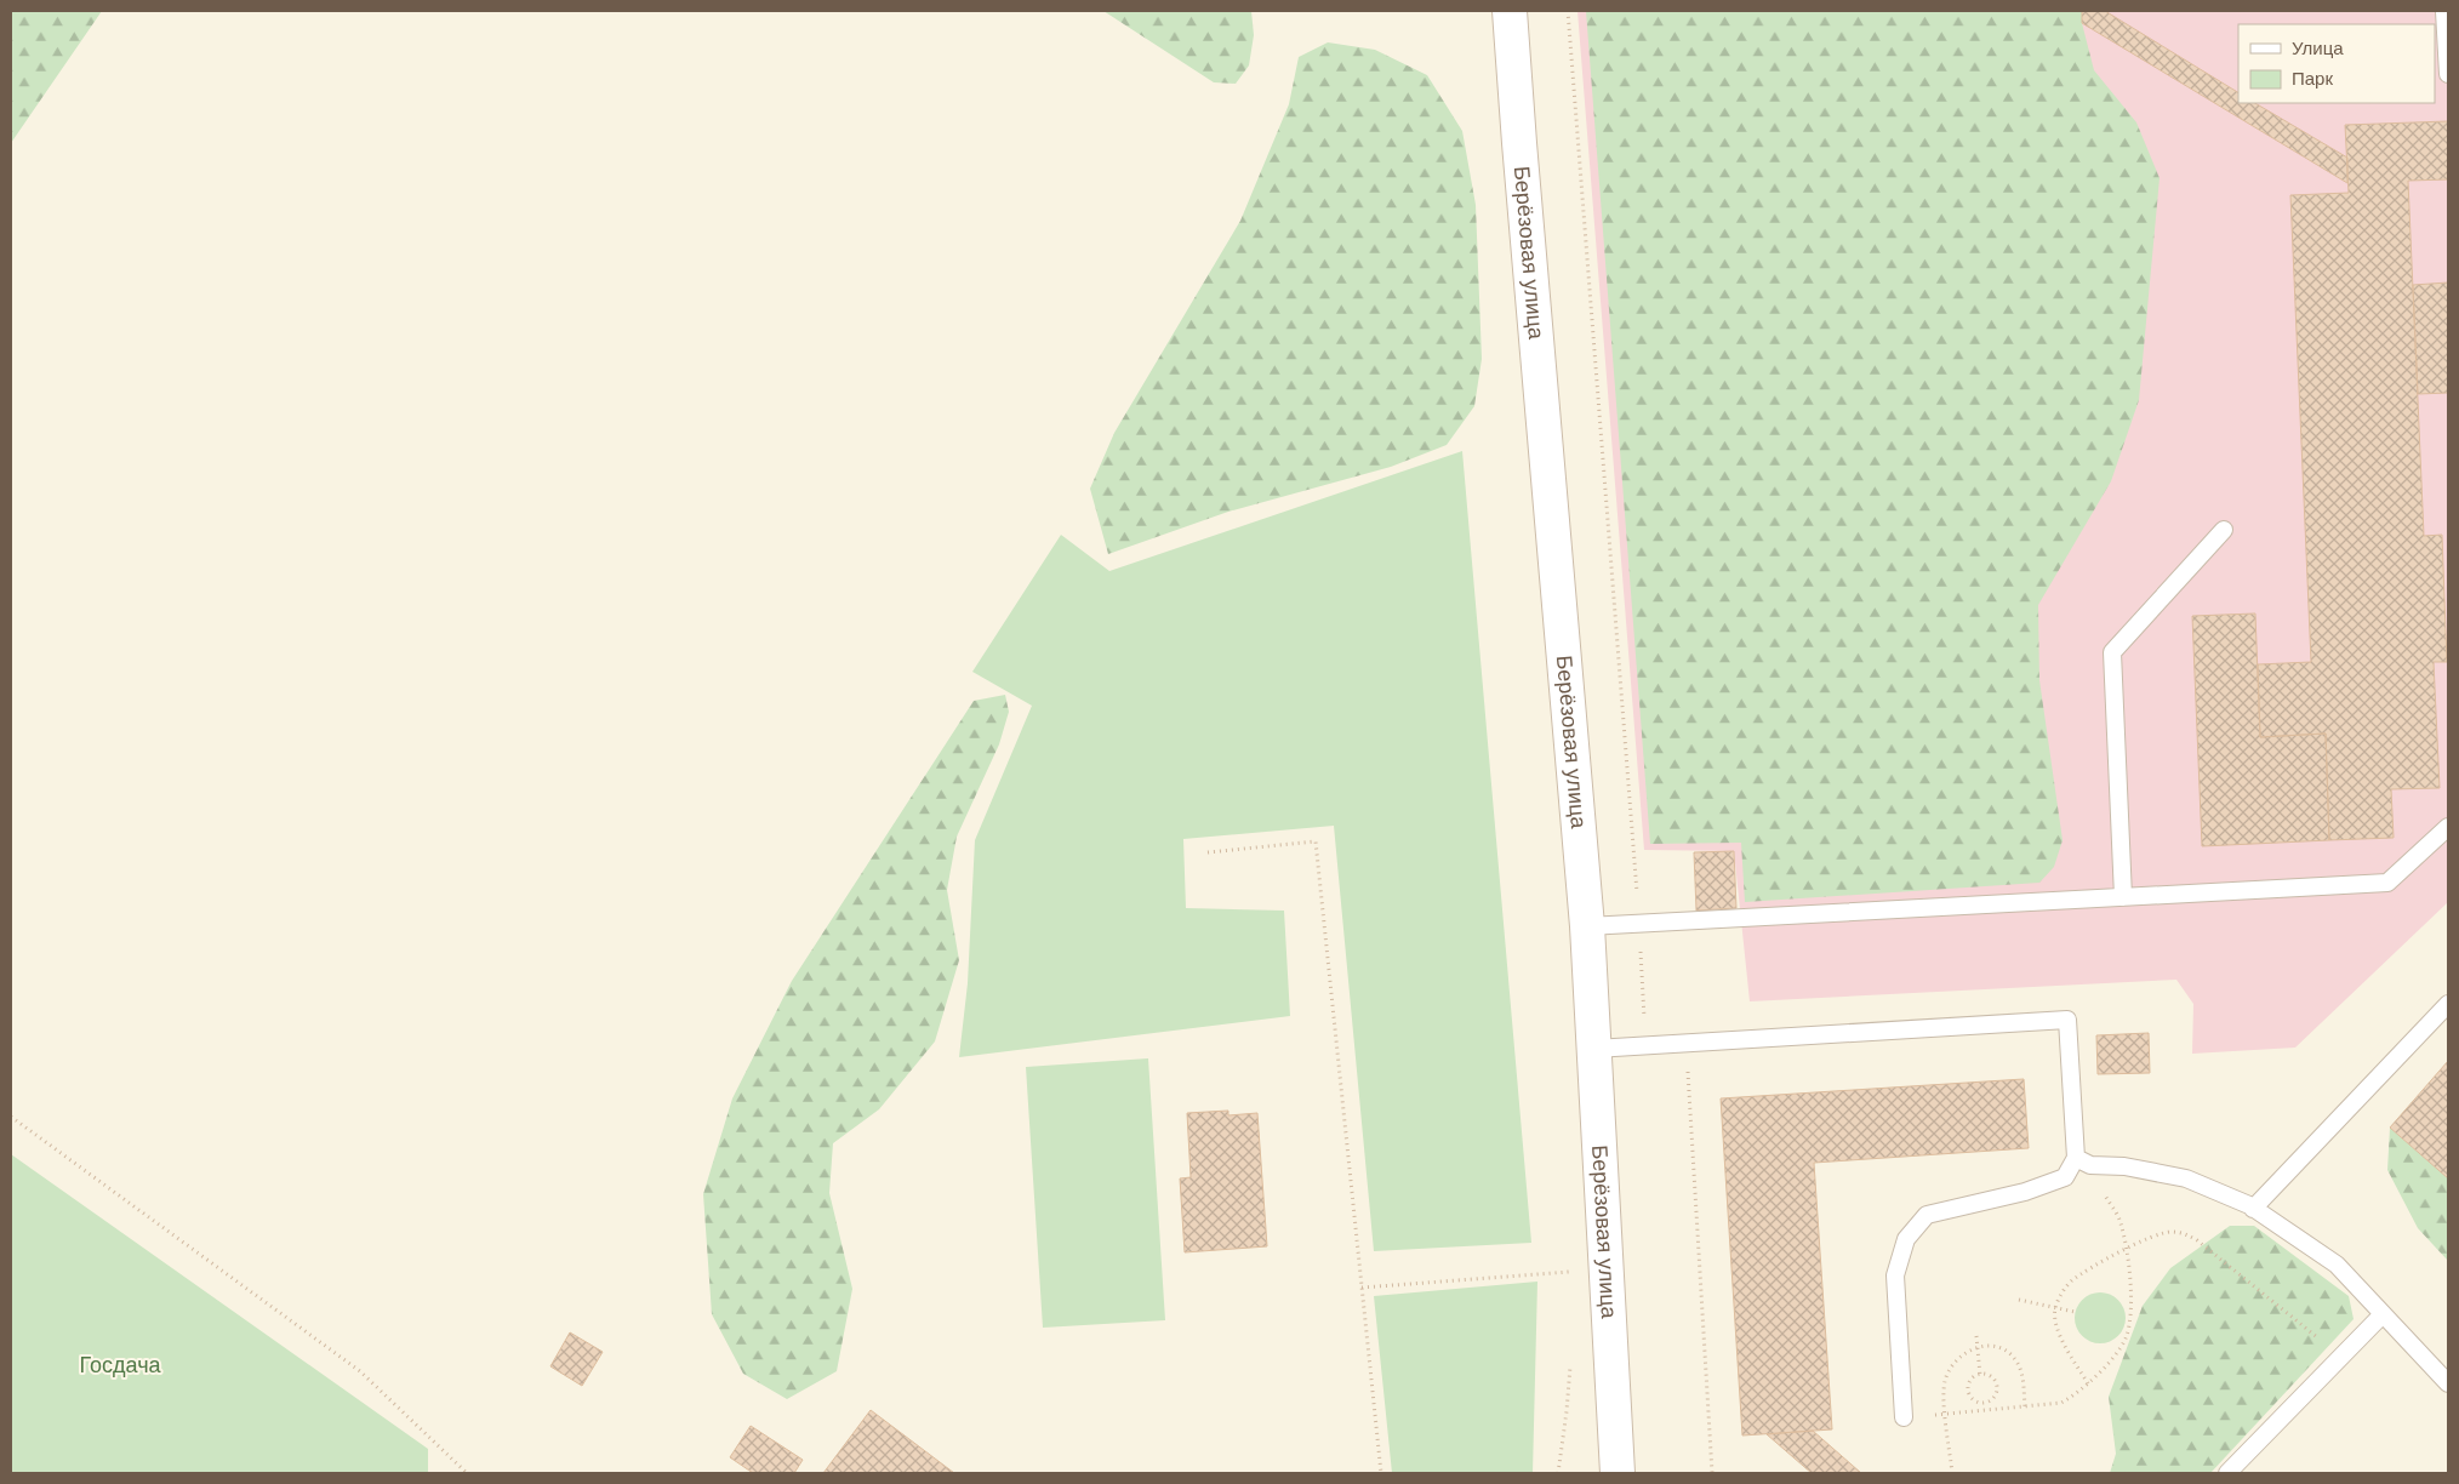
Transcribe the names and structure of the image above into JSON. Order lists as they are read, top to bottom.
{
  "streets": {
    "main road": ["Берёзовая улица"]
  },
  "parks": ["Госдача"],
  "legend": ["Улица", "Парк"]
}
